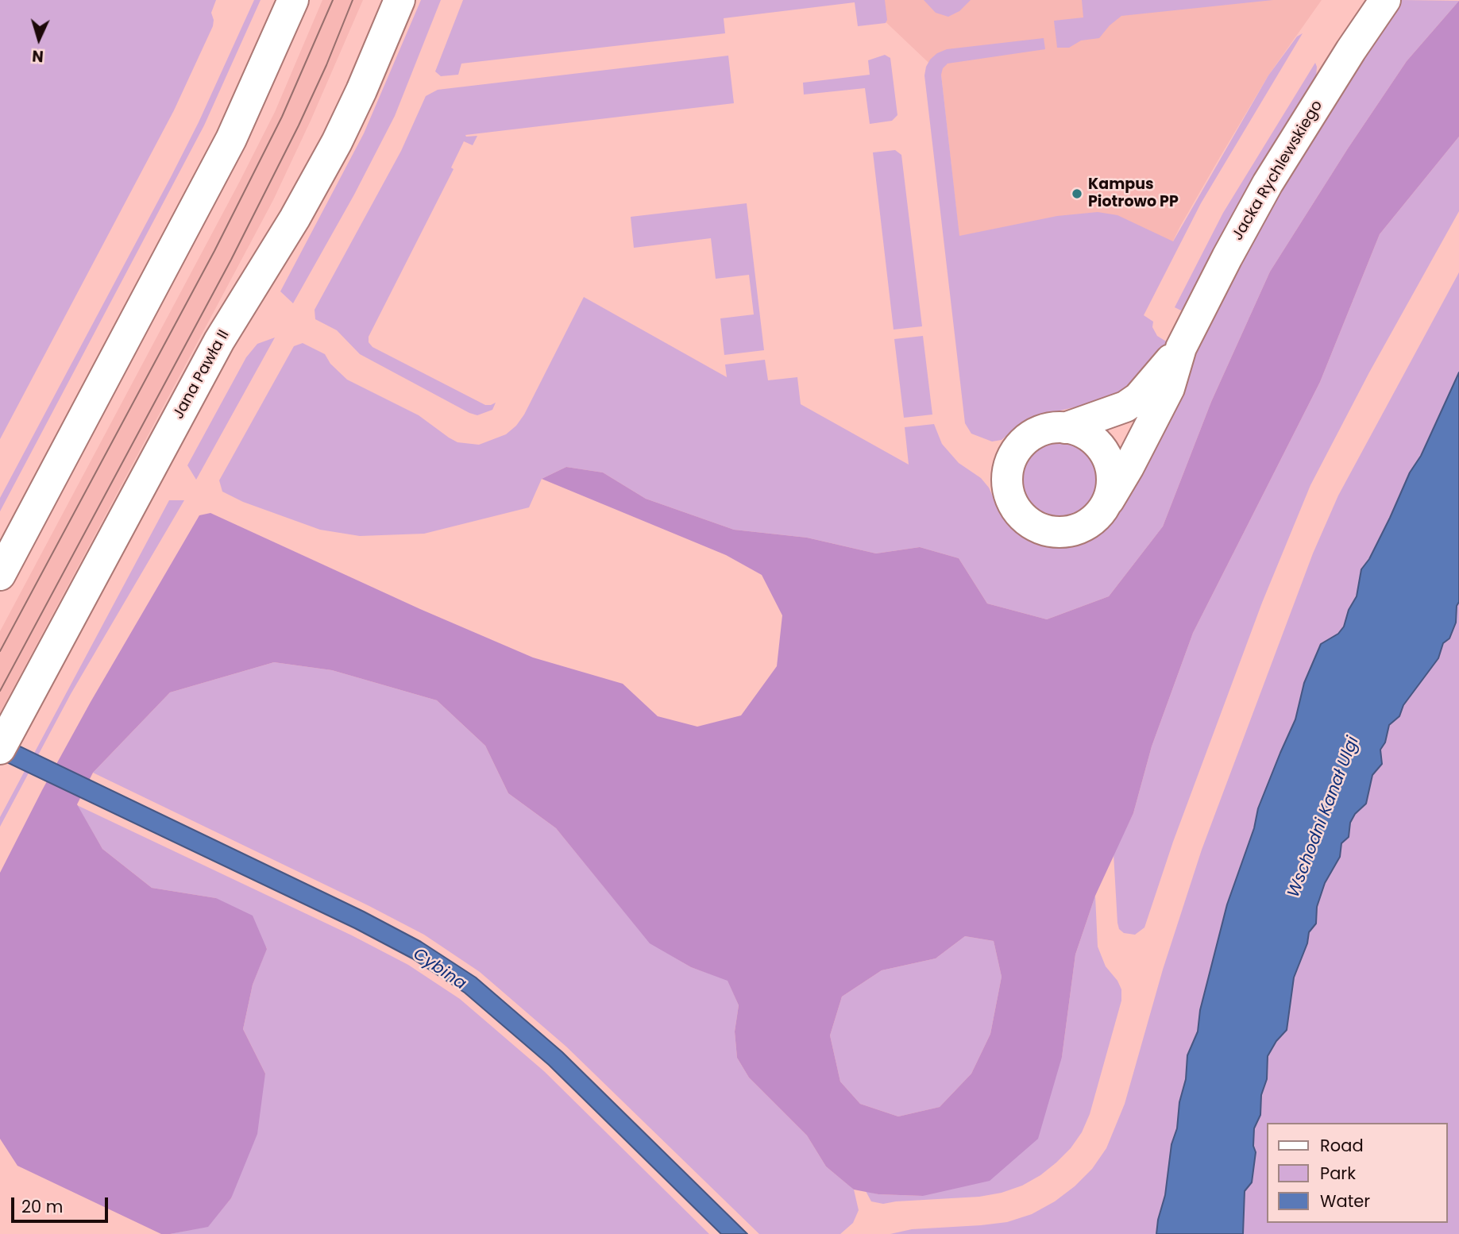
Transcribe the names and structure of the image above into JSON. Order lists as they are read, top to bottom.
{
  "streets": {
    "main road": ["Jacka Rychlewskiego", "Jana Pawła II"]
  },
  "water": ["Wschodni Kanał Ulgi", "Cybina"],
  "places": ["Kampus Piotrowo PP"],
  "legend": ["Road", "Park", "Water"],
  "scale_bar": "20 m",
  "north": "bottom"
}
